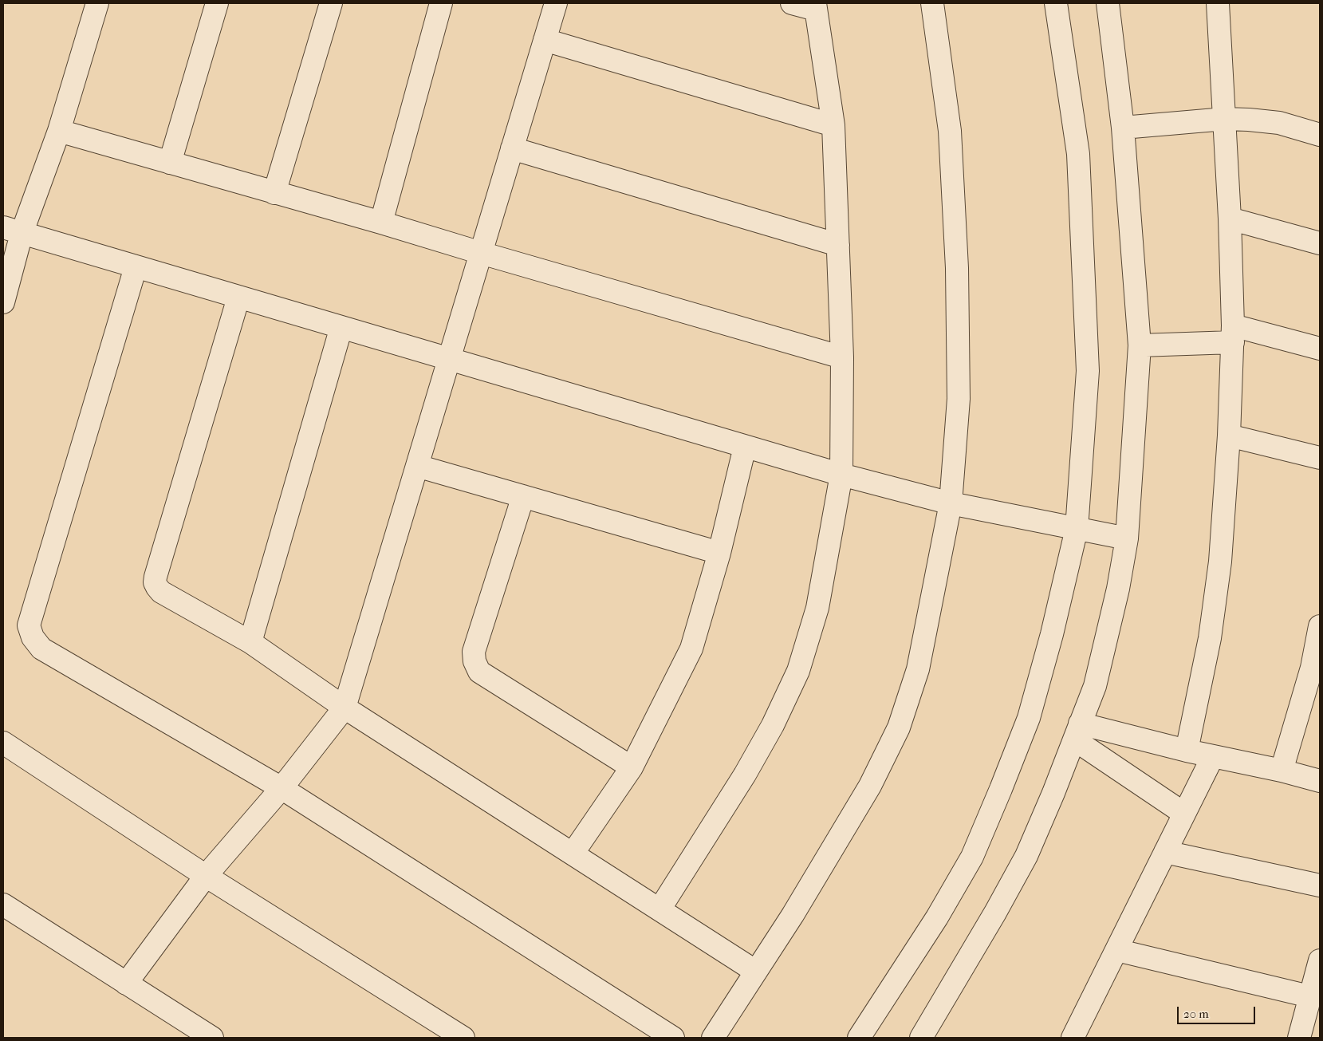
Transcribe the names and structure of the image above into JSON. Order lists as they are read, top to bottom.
{
  "scale_bar": "20 m"
}
